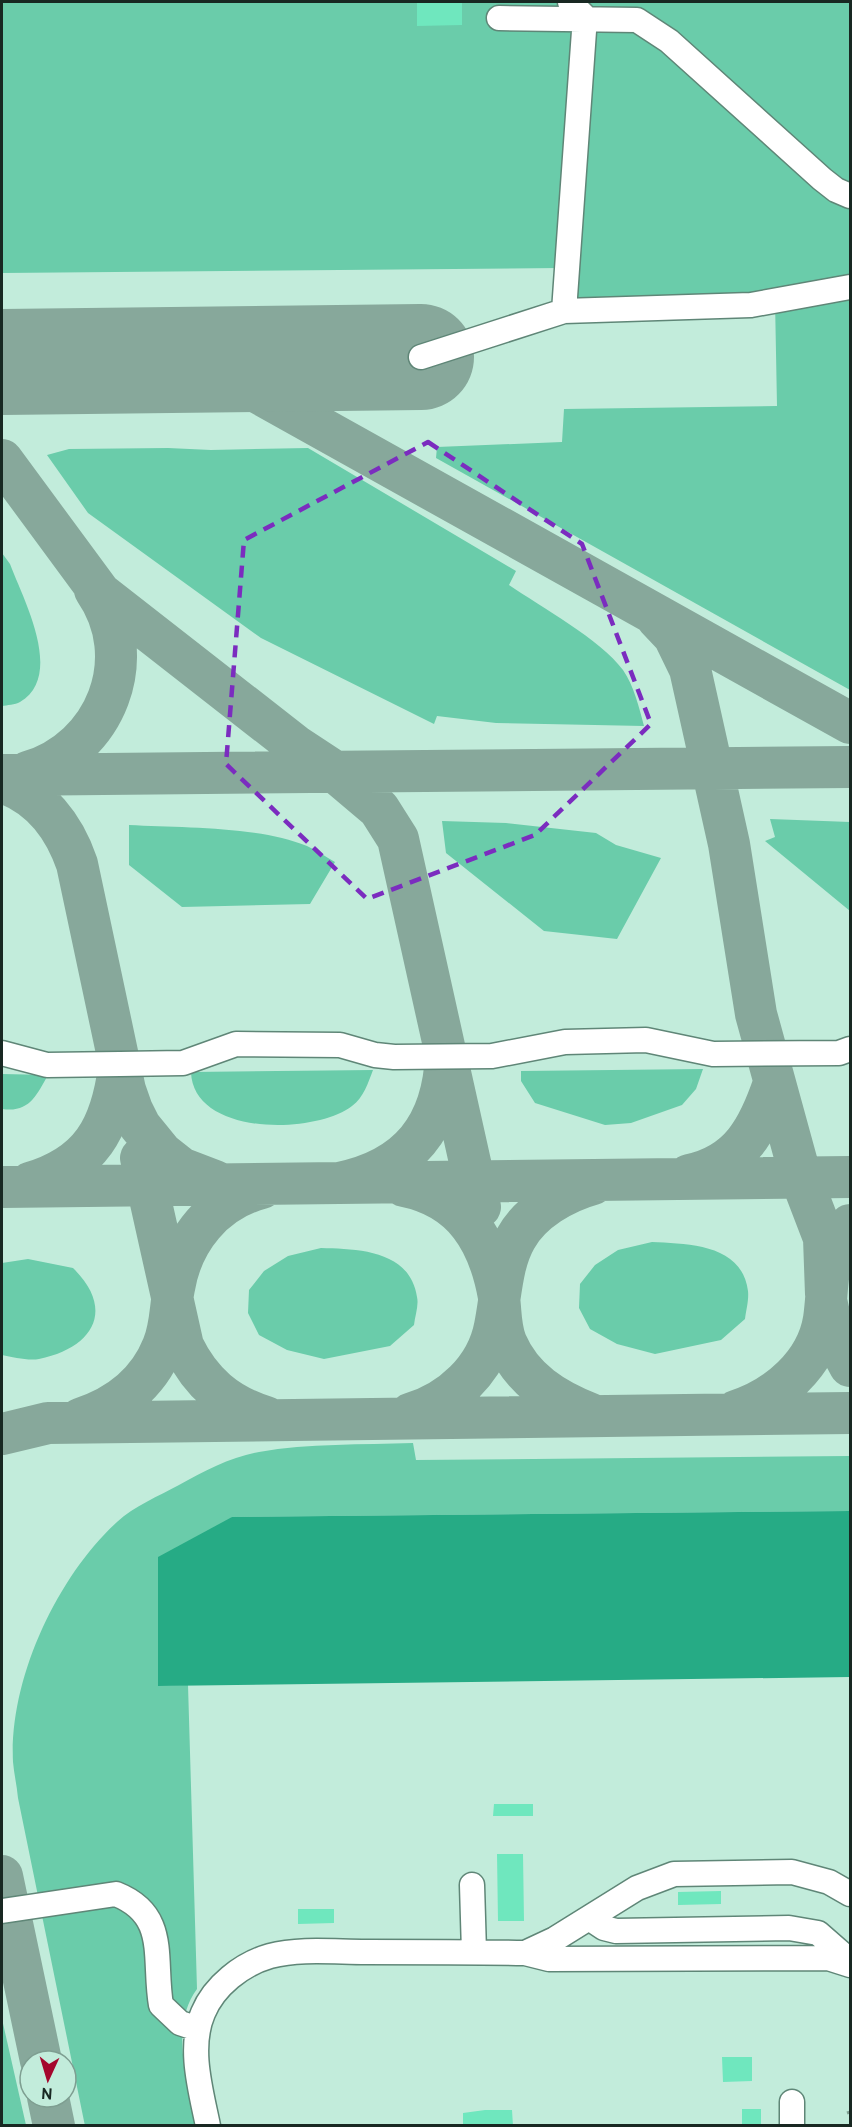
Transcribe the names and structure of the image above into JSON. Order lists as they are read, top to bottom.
{
  "north": "bottom"
}
